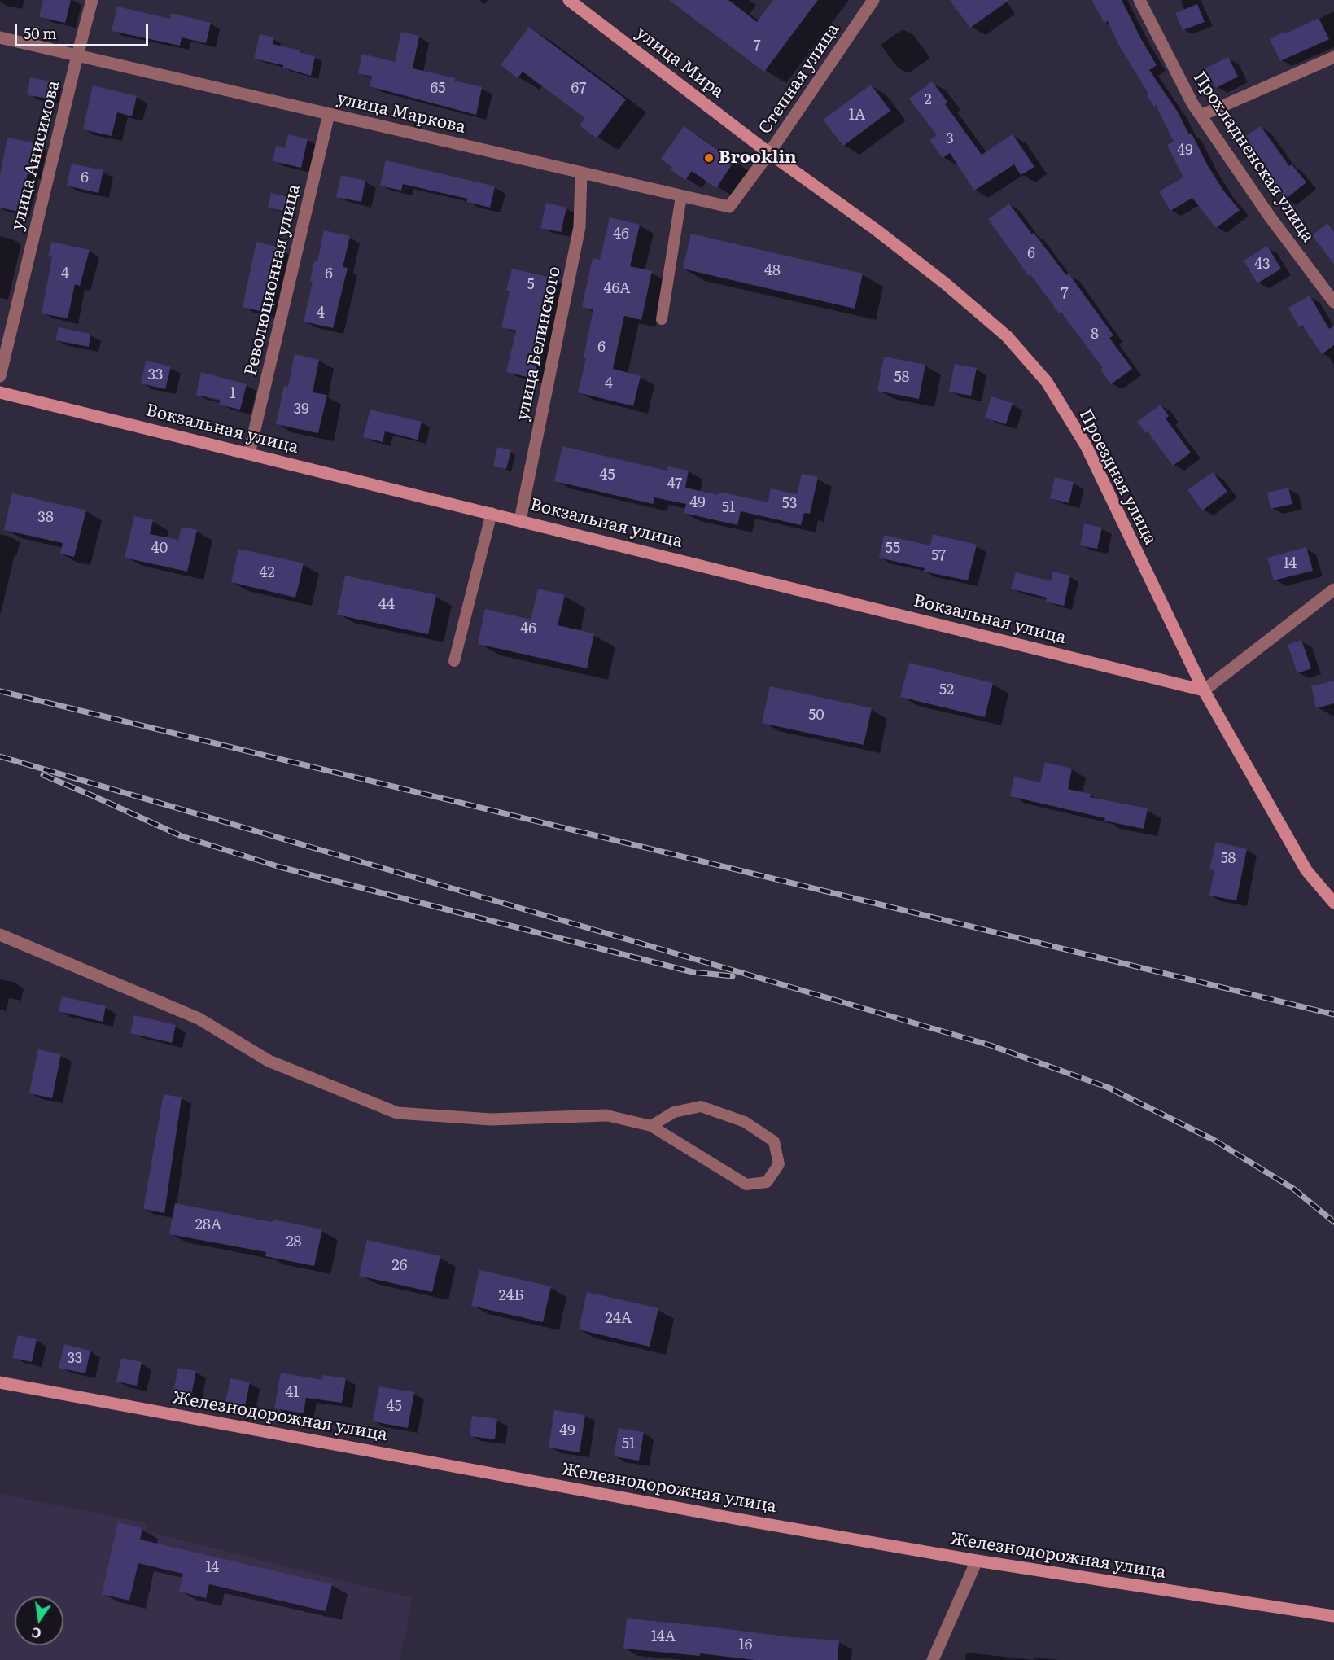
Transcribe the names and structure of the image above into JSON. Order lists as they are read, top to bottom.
{
  "streets": {
    "street": [
      "улица Мира",
      "Степная улица",
      "улица Маркова",
      "улица Анисимова",
      "Прохладненская улица",
      "Революционная улица",
      "улица Белинского",
      "Вокзальная улица",
      "Проездная улица",
      "Железнодорожная улица"
    ]
  },
  "crossings": [
    ["улица Мира", "Степная улица"],
    ["улица Мира", "улица Маркова"],
    ["улица Мира", "Проездная улица"],
    ["Степная улица", "улица Маркова"],
    ["Степная улица", "Проездная улица"],
    ["улица Маркова", "улица Анисимова"],
    ["улица Маркова", "Революционная улица"],
    ["улица Маркова", "улица Белинского"],
    ["улица Маркова", "Проездная улица"],
    ["Революционная улица", "Вокзальная улица"],
    ["улица Белинского", "Вокзальная улица"],
    ["Вокзальная улица", "Проездная улица"]
  ],
  "places": ["Brooklin"],
  "house_numbers": [
    "7",
    "65",
    "67",
    "2",
    "1А",
    "3",
    "49",
    "6",
    "46",
    "6",
    "43",
    "48",
    "4",
    "6",
    "5",
    "46А",
    "7",
    "4",
    "8",
    "6",
    "33",
    "58",
    "4",
    "1",
    "39",
    "45",
    "47",
    "49",
    "53",
    "51",
    "38",
    "40",
    "55",
    "57",
    "14",
    "42",
    "44",
    "46",
    "52",
    "50",
    "58",
    "28А",
    "28",
    "26",
    "24Б",
    "24А",
    "33",
    "41",
    "45",
    "49",
    "51",
    "14",
    "14А",
    "16"
  ],
  "scale_bar": "50 m",
  "north": "bottom"
}
